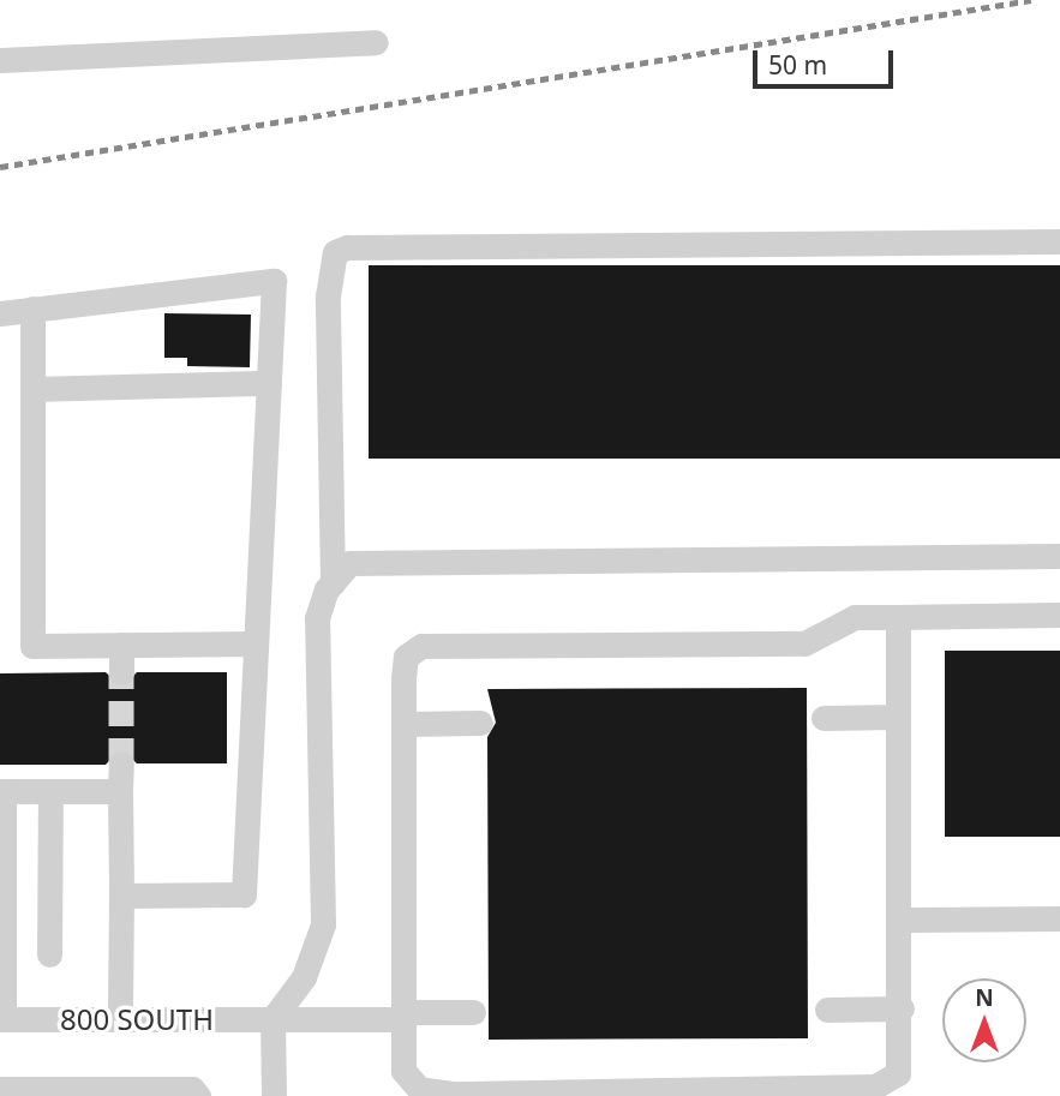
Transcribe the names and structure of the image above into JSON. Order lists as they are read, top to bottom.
{
  "streets": {
    "street": ["800 SOUTH"]
  },
  "scale_bar": "50 m",
  "north": "top"
}
